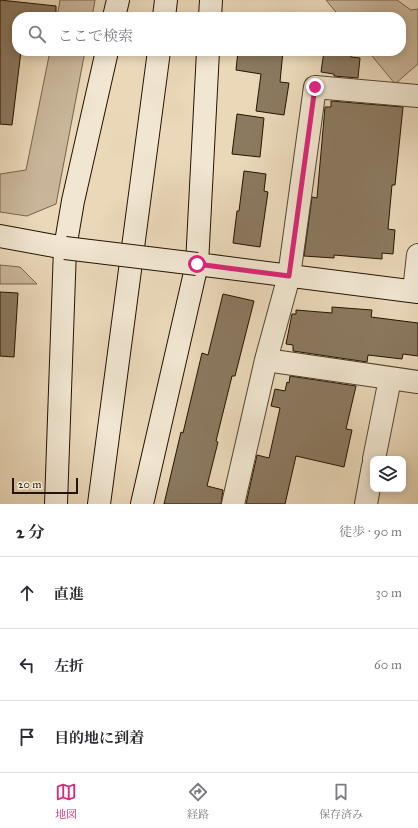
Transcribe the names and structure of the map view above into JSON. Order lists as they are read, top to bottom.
{
  "scale_bar": "20 m",
  "page": {
    "search": "ここで検索",
    "scale": "20 m",
    "heading": ["2 分", "徒歩 · 90 m"],
    "list": [
      ["直進", "30 m"],
      ["左折", "60 m"],
      "目的地に到着"
    ],
    "nav": ["地図", "経路", "保存済み"]
  }
}
